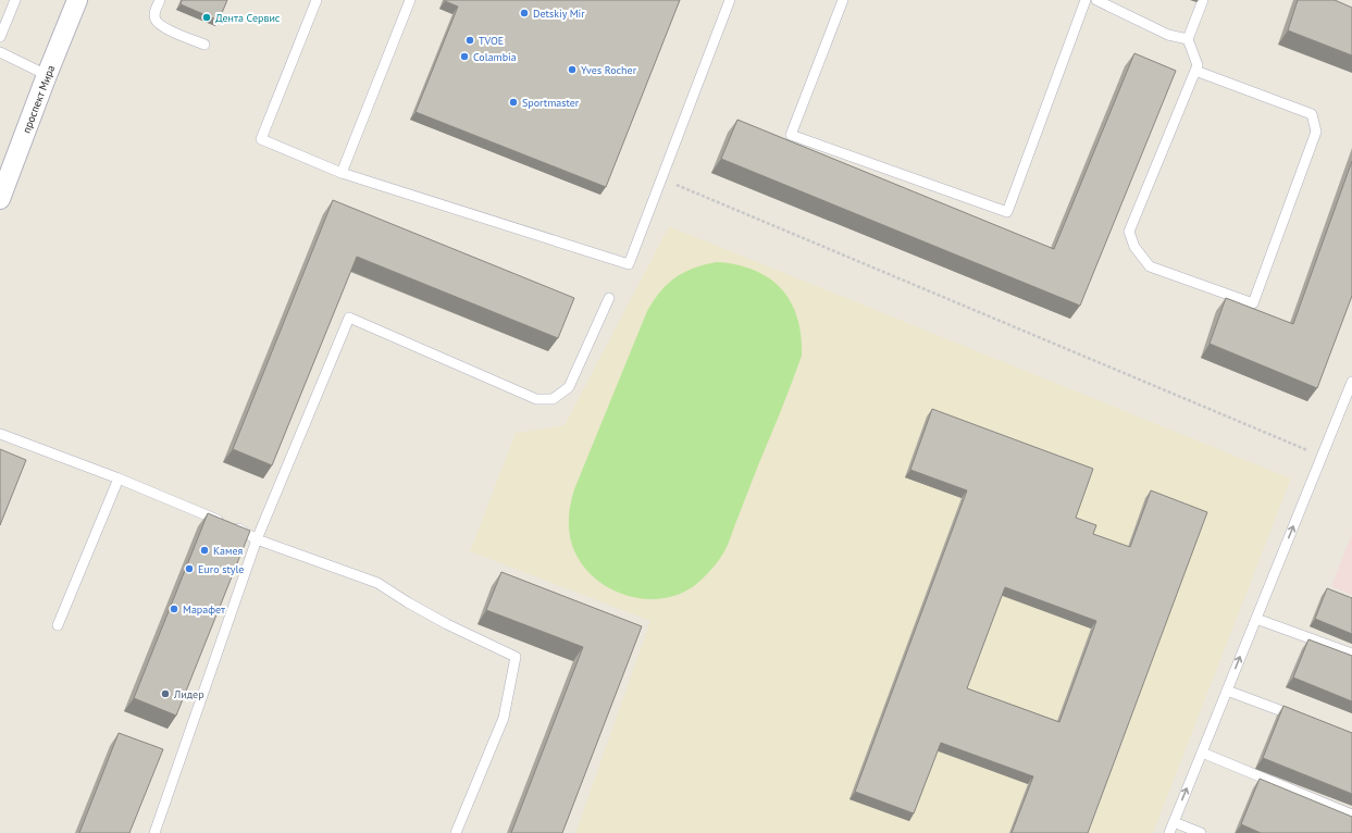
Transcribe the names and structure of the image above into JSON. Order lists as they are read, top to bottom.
{
  "streets": {
    "street": ["проспект Мира"]
  },
  "places": [
    "Detskiy Mir",
    "Дента Сервис",
    "TVOE",
    "Colambia",
    "Yves Rocher",
    "Sportmaster",
    "Камея",
    "Euro style",
    "Марафет",
    "Лидер"
  ]
}
